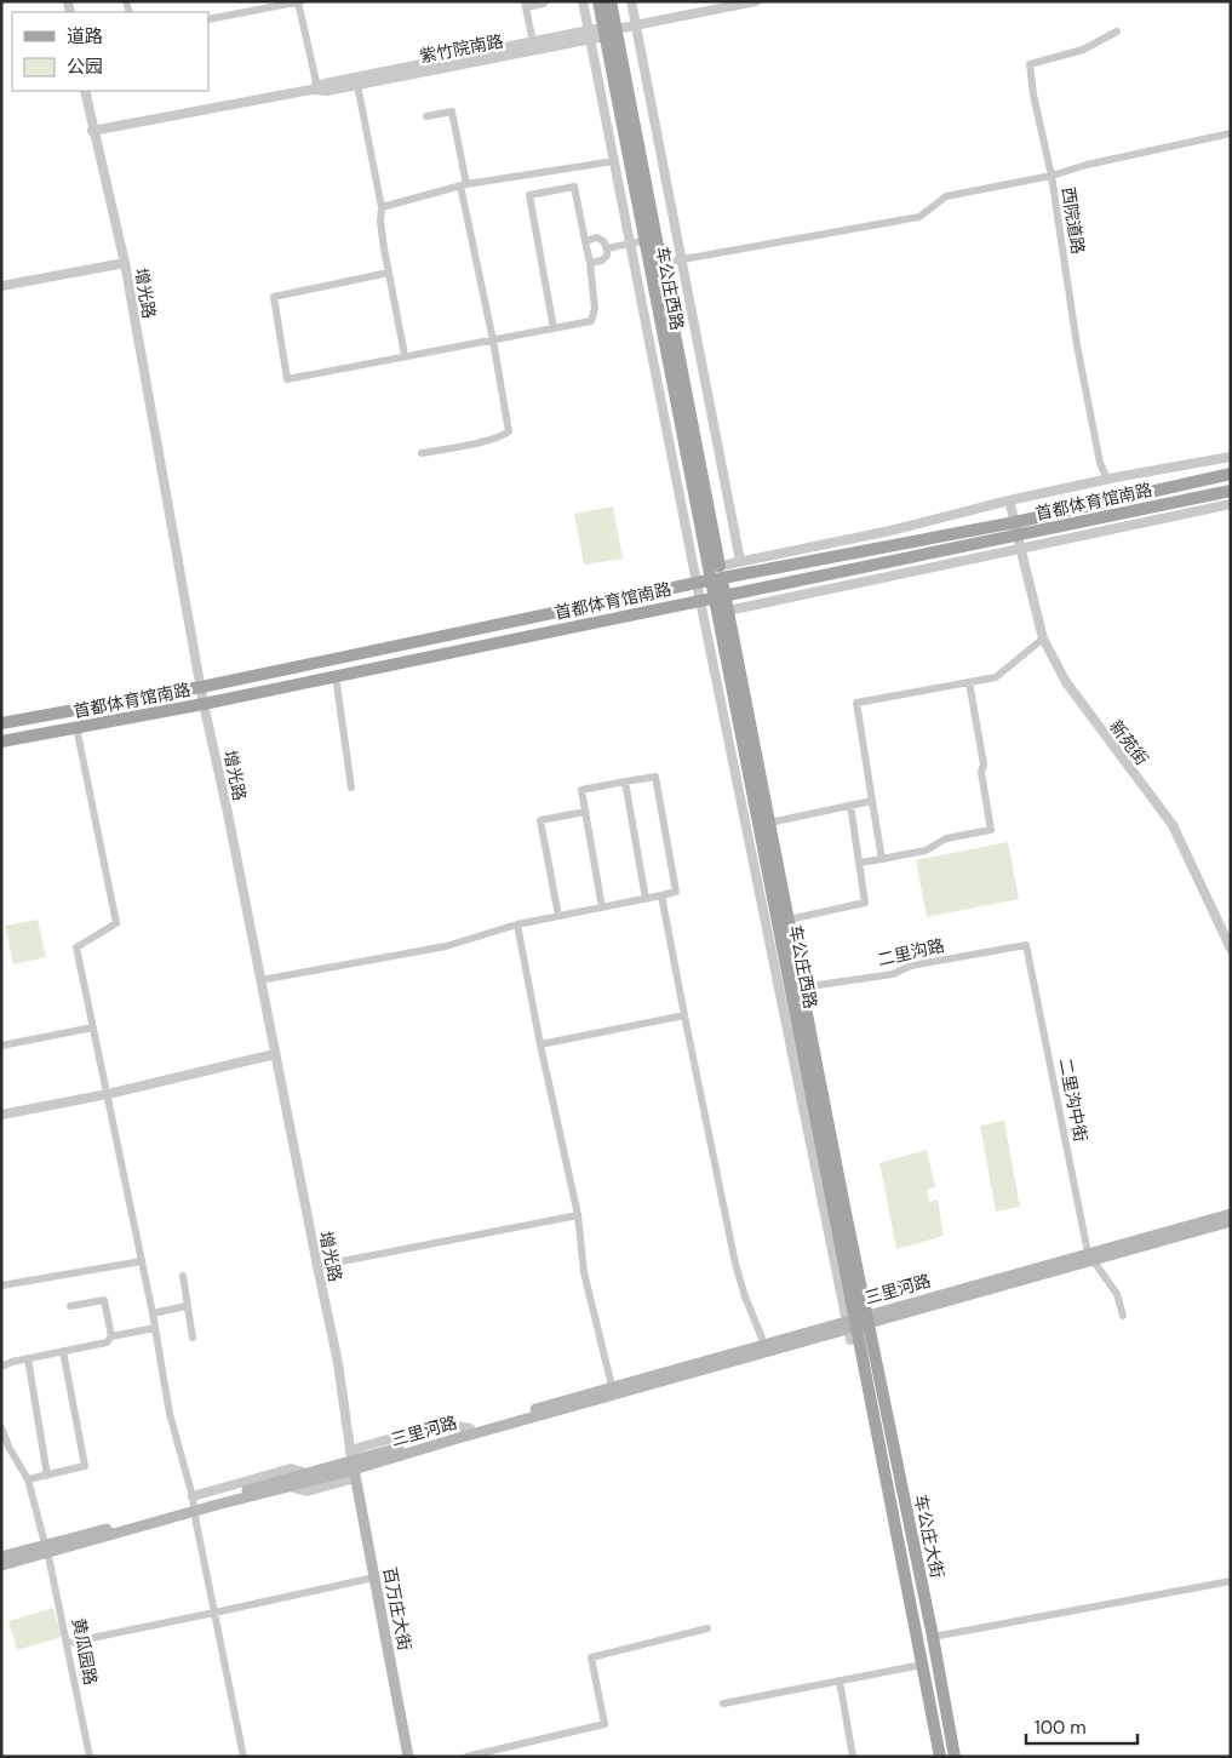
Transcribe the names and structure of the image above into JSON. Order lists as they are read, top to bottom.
{
  "streets": {
    "main road": [
      "车公庄西路",
      "首都体育馆南路",
      "三里河路",
      "车公庄大街",
      "百万庄大街"
    ],
    "street": [
      "紫竹院南路",
      "西院道路",
      "增光路",
      "新苑街",
      "二里沟路",
      "二里沟中街",
      "黄瓜园路"
    ]
  },
  "crossings": [
    ["紫竹院南路", "车公庄西路"],
    ["紫竹院南路", "增光路"],
    ["车公庄西路", "首都体育馆南路"],
    ["车公庄西路", "二里沟路"],
    ["车公庄西路", "三里河路"],
    ["车公庄西路", "车公庄大街"],
    ["增光路", "首都体育馆南路"],
    ["增光路", "三里河路"],
    ["增光路", "百万庄大街"],
    ["首都体育馆南路", "新苑街"],
    ["二里沟路", "二里沟中街"],
    ["二里沟中街", "三里河路"],
    ["三里河路", "车公庄大街"],
    ["三里河路", "百万庄大街"],
    ["三里河路", "黄瓜园路"]
  ],
  "legend": ["道路", "公园"],
  "scale_bar": "100 m"
}
